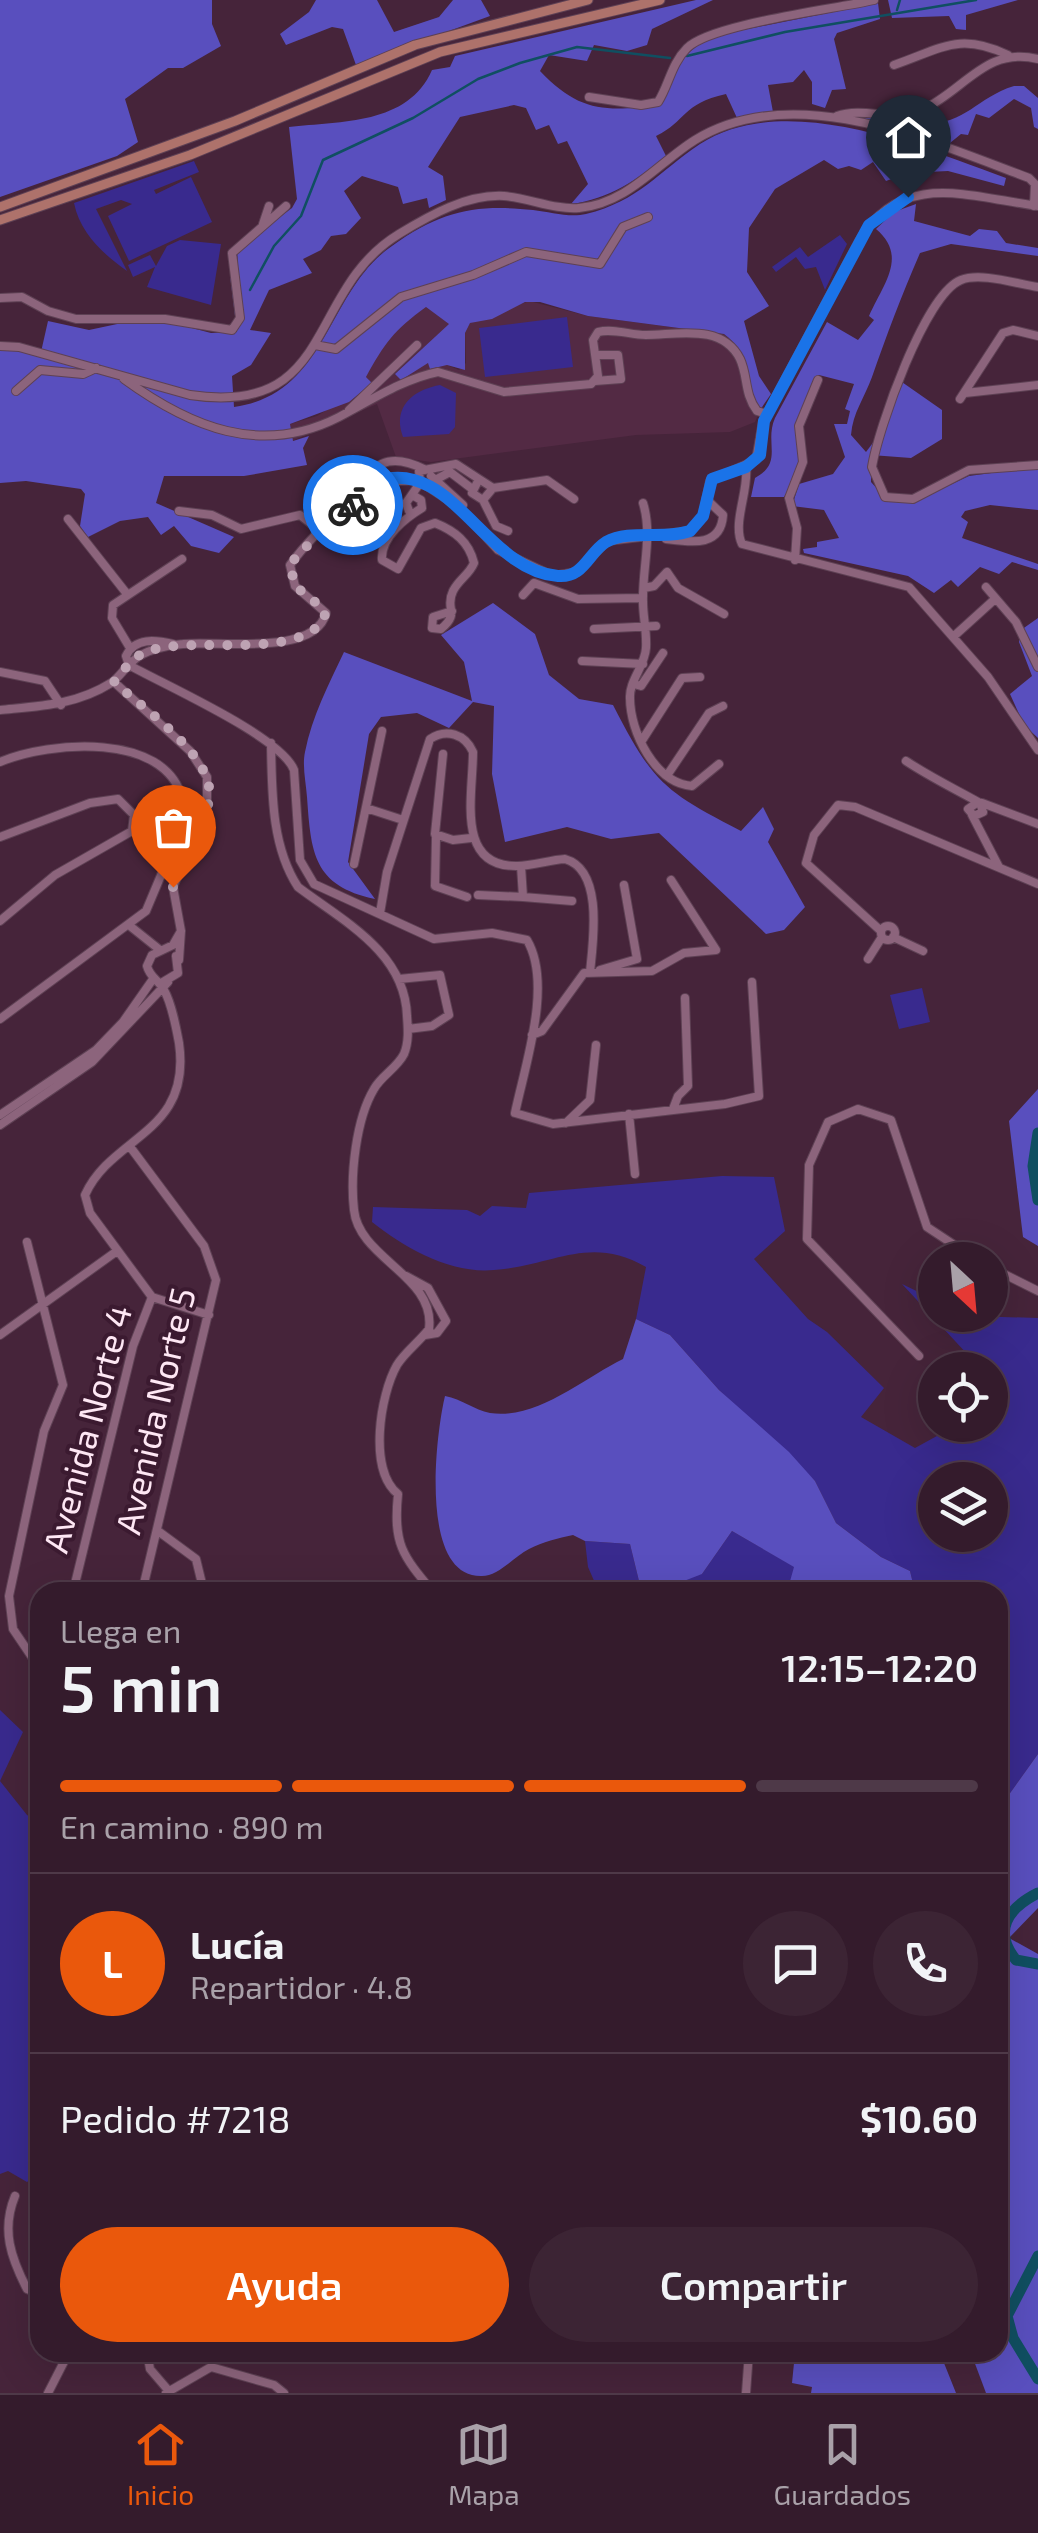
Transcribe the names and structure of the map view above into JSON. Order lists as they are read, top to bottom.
{
  "streets": {
    "street": ["Avenida Norte 5", "Avenida Norte 4"]
  },
  "crossings": [
    ["Avenida Norte 5", "Avenida Norte 4"]
  ],
  "north": "bottom right",
  "page": {
    "heading": ["5 min", "Llega en", "12:15–12:20"],
    "panel": [
      "Lucía",
      "Repartidor · 4.8",
      "Pedido #7218",
      "$10.60"
    ],
    "bar": "En camino · 890 m",
    "round": "L",
    "buttons": ["Ayuda", "Compartir"],
    "tabs": ["Inicio", "Mapa", "Guardados"]
  }
}
